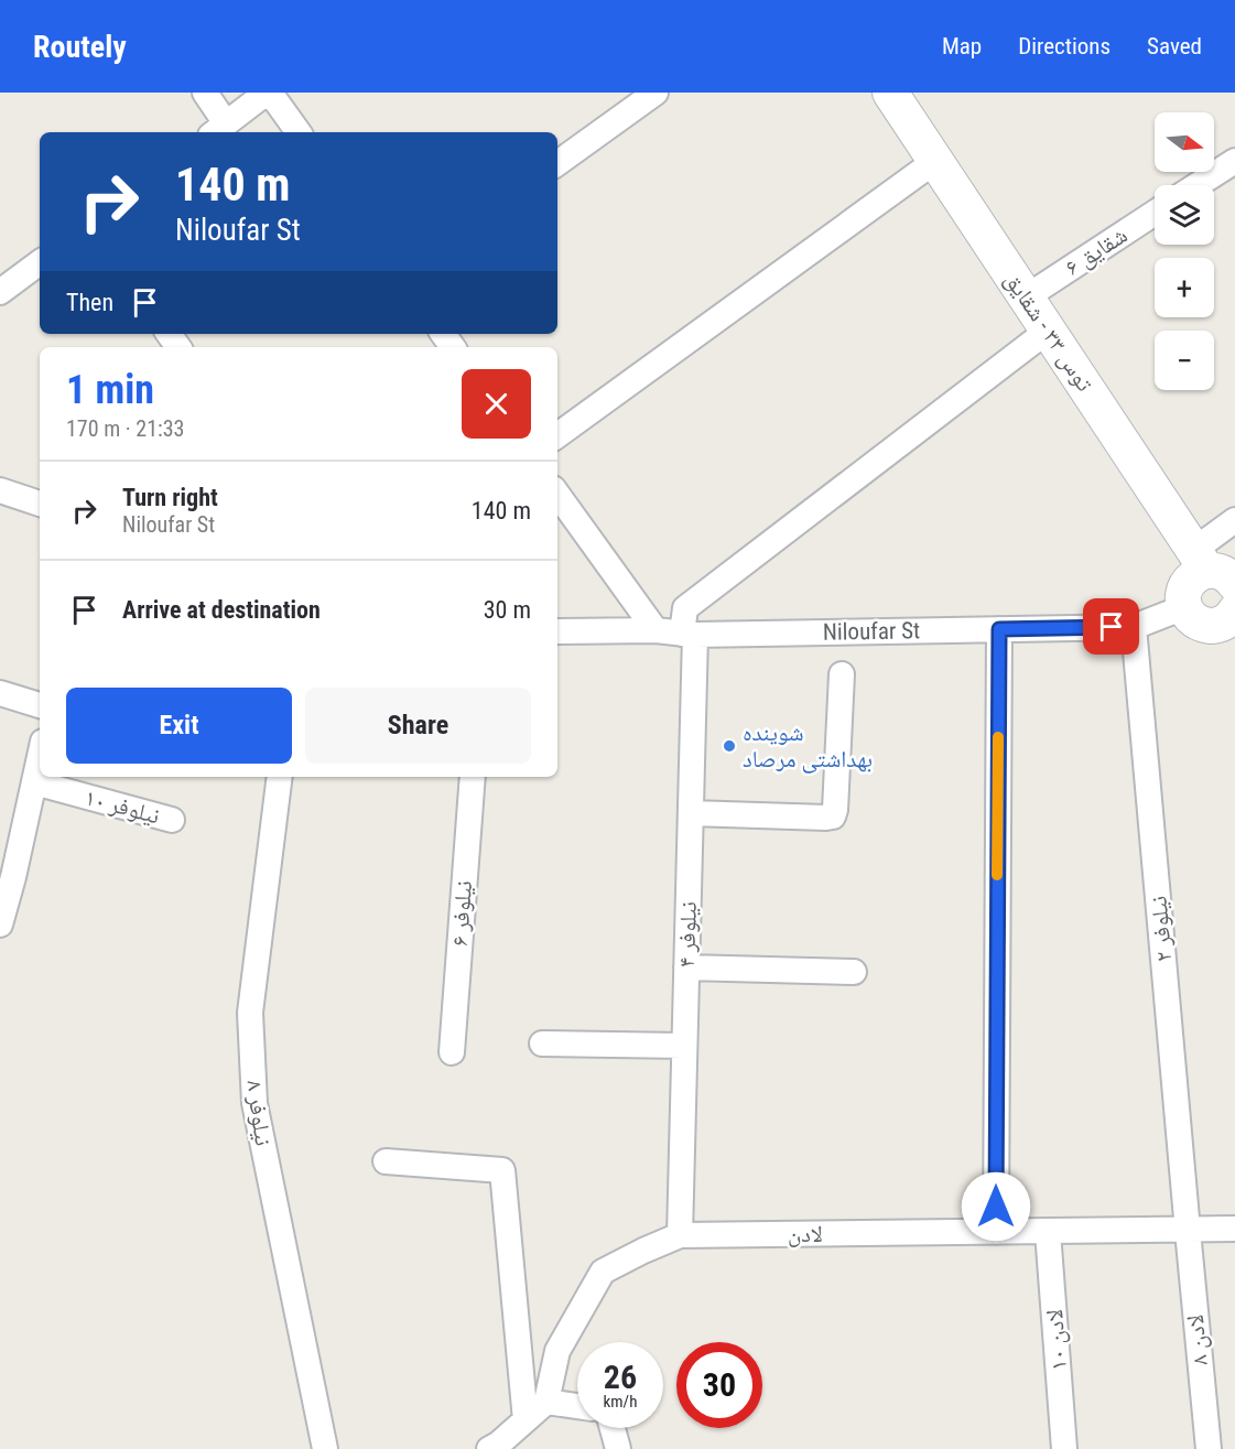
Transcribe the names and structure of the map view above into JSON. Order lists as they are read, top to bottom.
{
  "streets": {
    "street": [
      "شقایق ۶",
      "توس ۳۳ - شقایق",
      "Niloufar St",
      "نیلوفر ۱۰",
      "نیلوفر ۶",
      "نیلوفر ۲",
      "نیلوفر ۴",
      "نیلوفر ۸",
      "لادن",
      "لادن ۱۰",
      "لادن ۸"
    ]
  },
  "crossings": [
    ["شقایق ۶", "توس ۳۳ - شقایق"],
    ["توس ۳۳ - شقایق", "نیلوفر ۴"],
    ["Niloufar St", "نیلوفر ۲"],
    ["Niloufar St", "نیلوفر ۴"],
    ["نیلوفر ۲", "لادن"],
    ["نیلوفر ۲", "لادن ۸"],
    ["نیلوفر ۴", "لادن"],
    ["لادن", "لادن ۱۰"],
    ["لادن", "لادن ۸"]
  ],
  "places": ["شوینده بهداشتی مرصاد"],
  "north": "right",
  "page": {
    "header": "Routely",
    "nav": ["Map", "Directions", "Saved"],
    "map_buttons": ["+", "−"],
    "turn": ["140 m", "Niloufar St"],
    "then": "Then",
    "heading": ["1 min", "170 m · 21:33"],
    "list": [
      {
        "name": "Turn right",
        "note": "Niloufar St",
        "value": "140 m"
      },
      {
        "name": "Arrive at destination",
        "value": "30 m"
      }
    ],
    "buttons": ["Exit", "Share"],
    "speed": "26 km/h",
    "limit": "30"
  }
}
